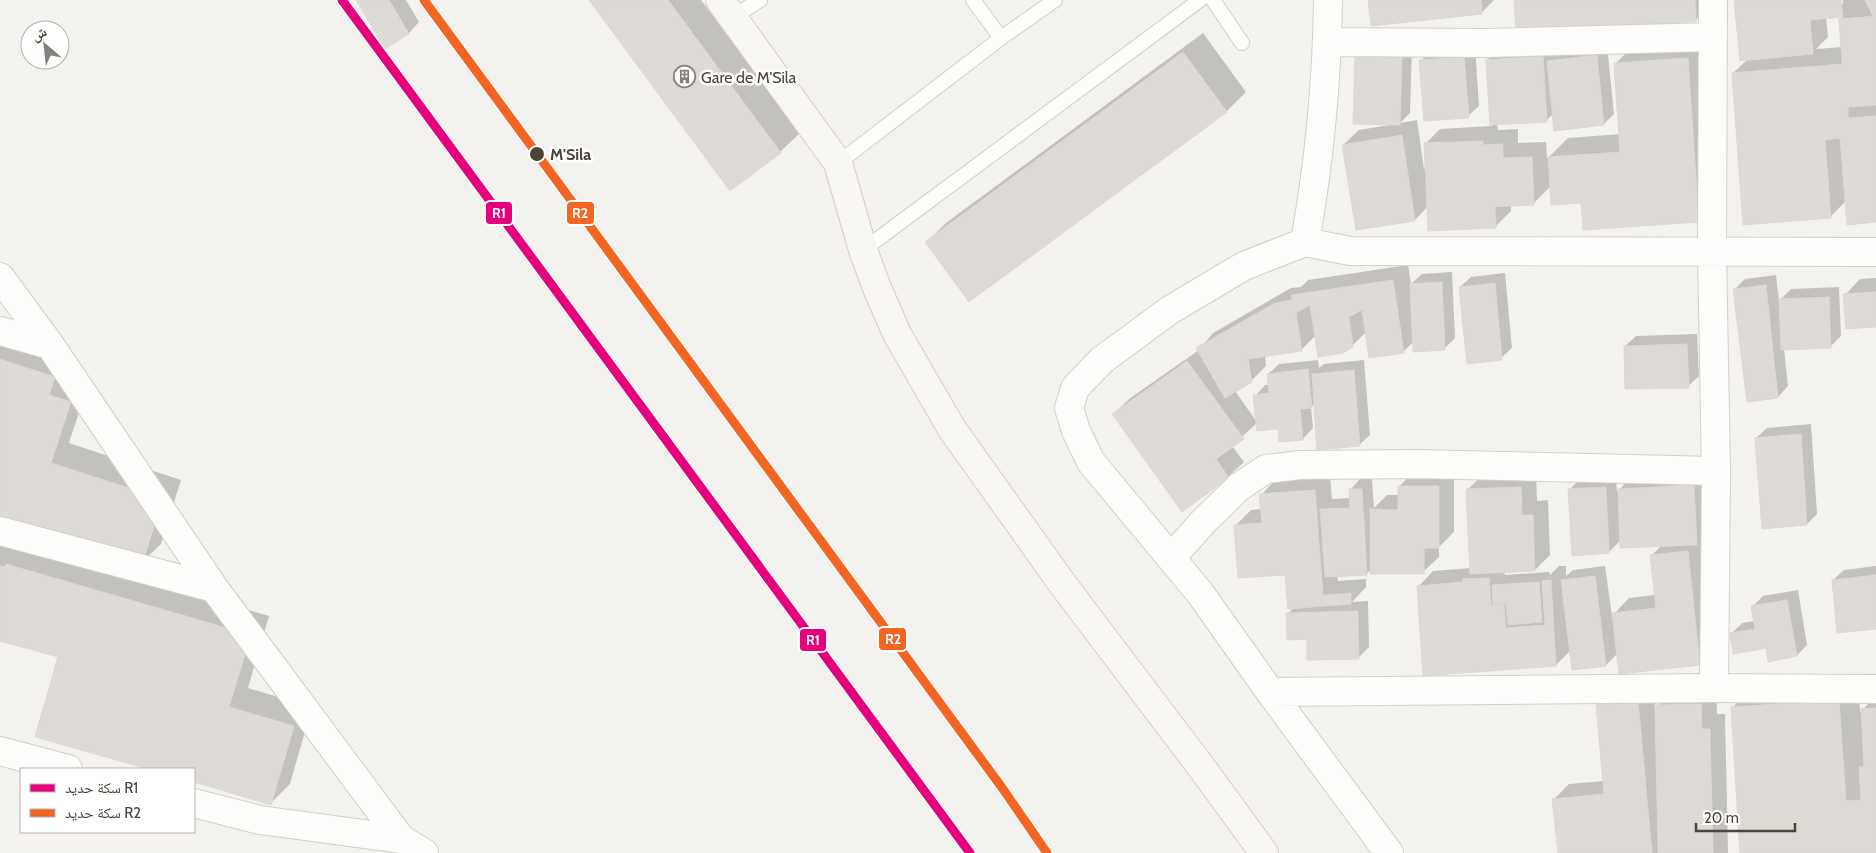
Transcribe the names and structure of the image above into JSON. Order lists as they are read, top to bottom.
{
  "places": {
    "building": ["Gare de M'Sila"],
    "other": ["M'Sila"]
  },
  "lines": ["rail line R1", "rail line R2"],
  "legend": ["سكة حديد R1", "سكة حديد R2"],
  "scale_bar": "20 m",
  "north": "top left"
}
